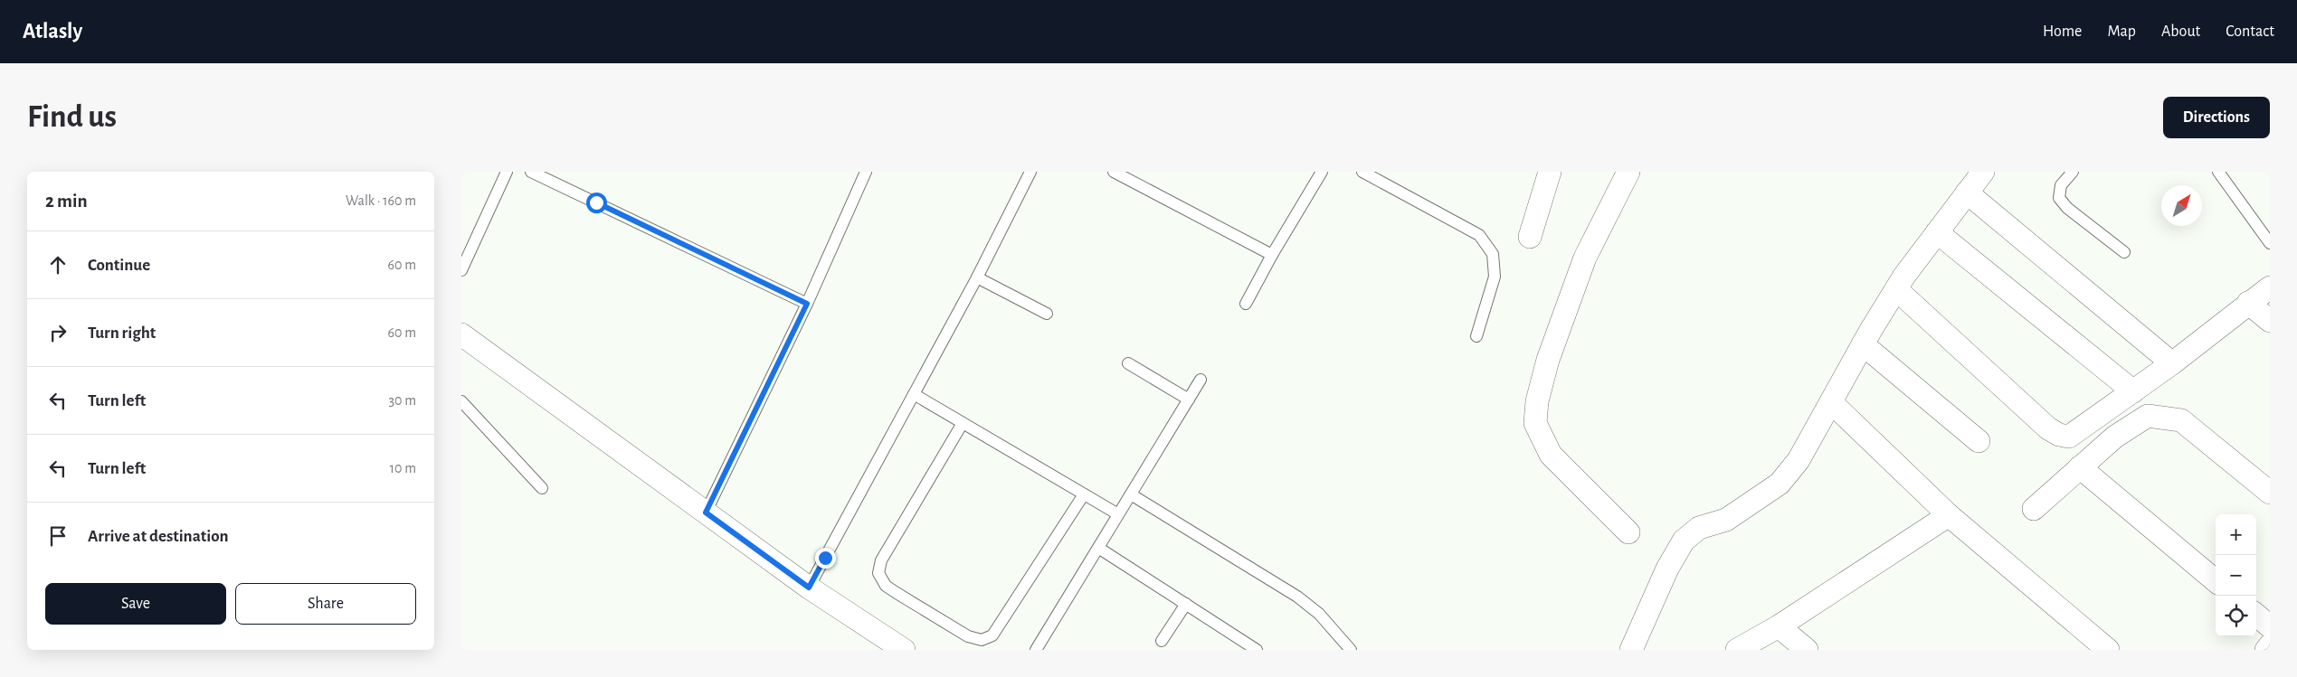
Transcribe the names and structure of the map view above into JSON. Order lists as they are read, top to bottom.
{
  "north": "top right",
  "page": {
    "header": "Atlasly",
    "nav": [
      "Home",
      "Map",
      "About",
      "Contact"
    ],
    "buttons": [
      "Directions",
      ["Save", "Share"]
    ],
    "title": "Find us",
    "heading": ["2 min", "Walk · 160 m"],
    "list": [
      ["Continue", "60 m"],
      ["Turn right", "60 m"],
      ["Turn left", "30 m"],
      ["Turn left", "10 m"],
      "Arrive at destination"
    ],
    "map_buttons": ["+", "−"]
  }
}
